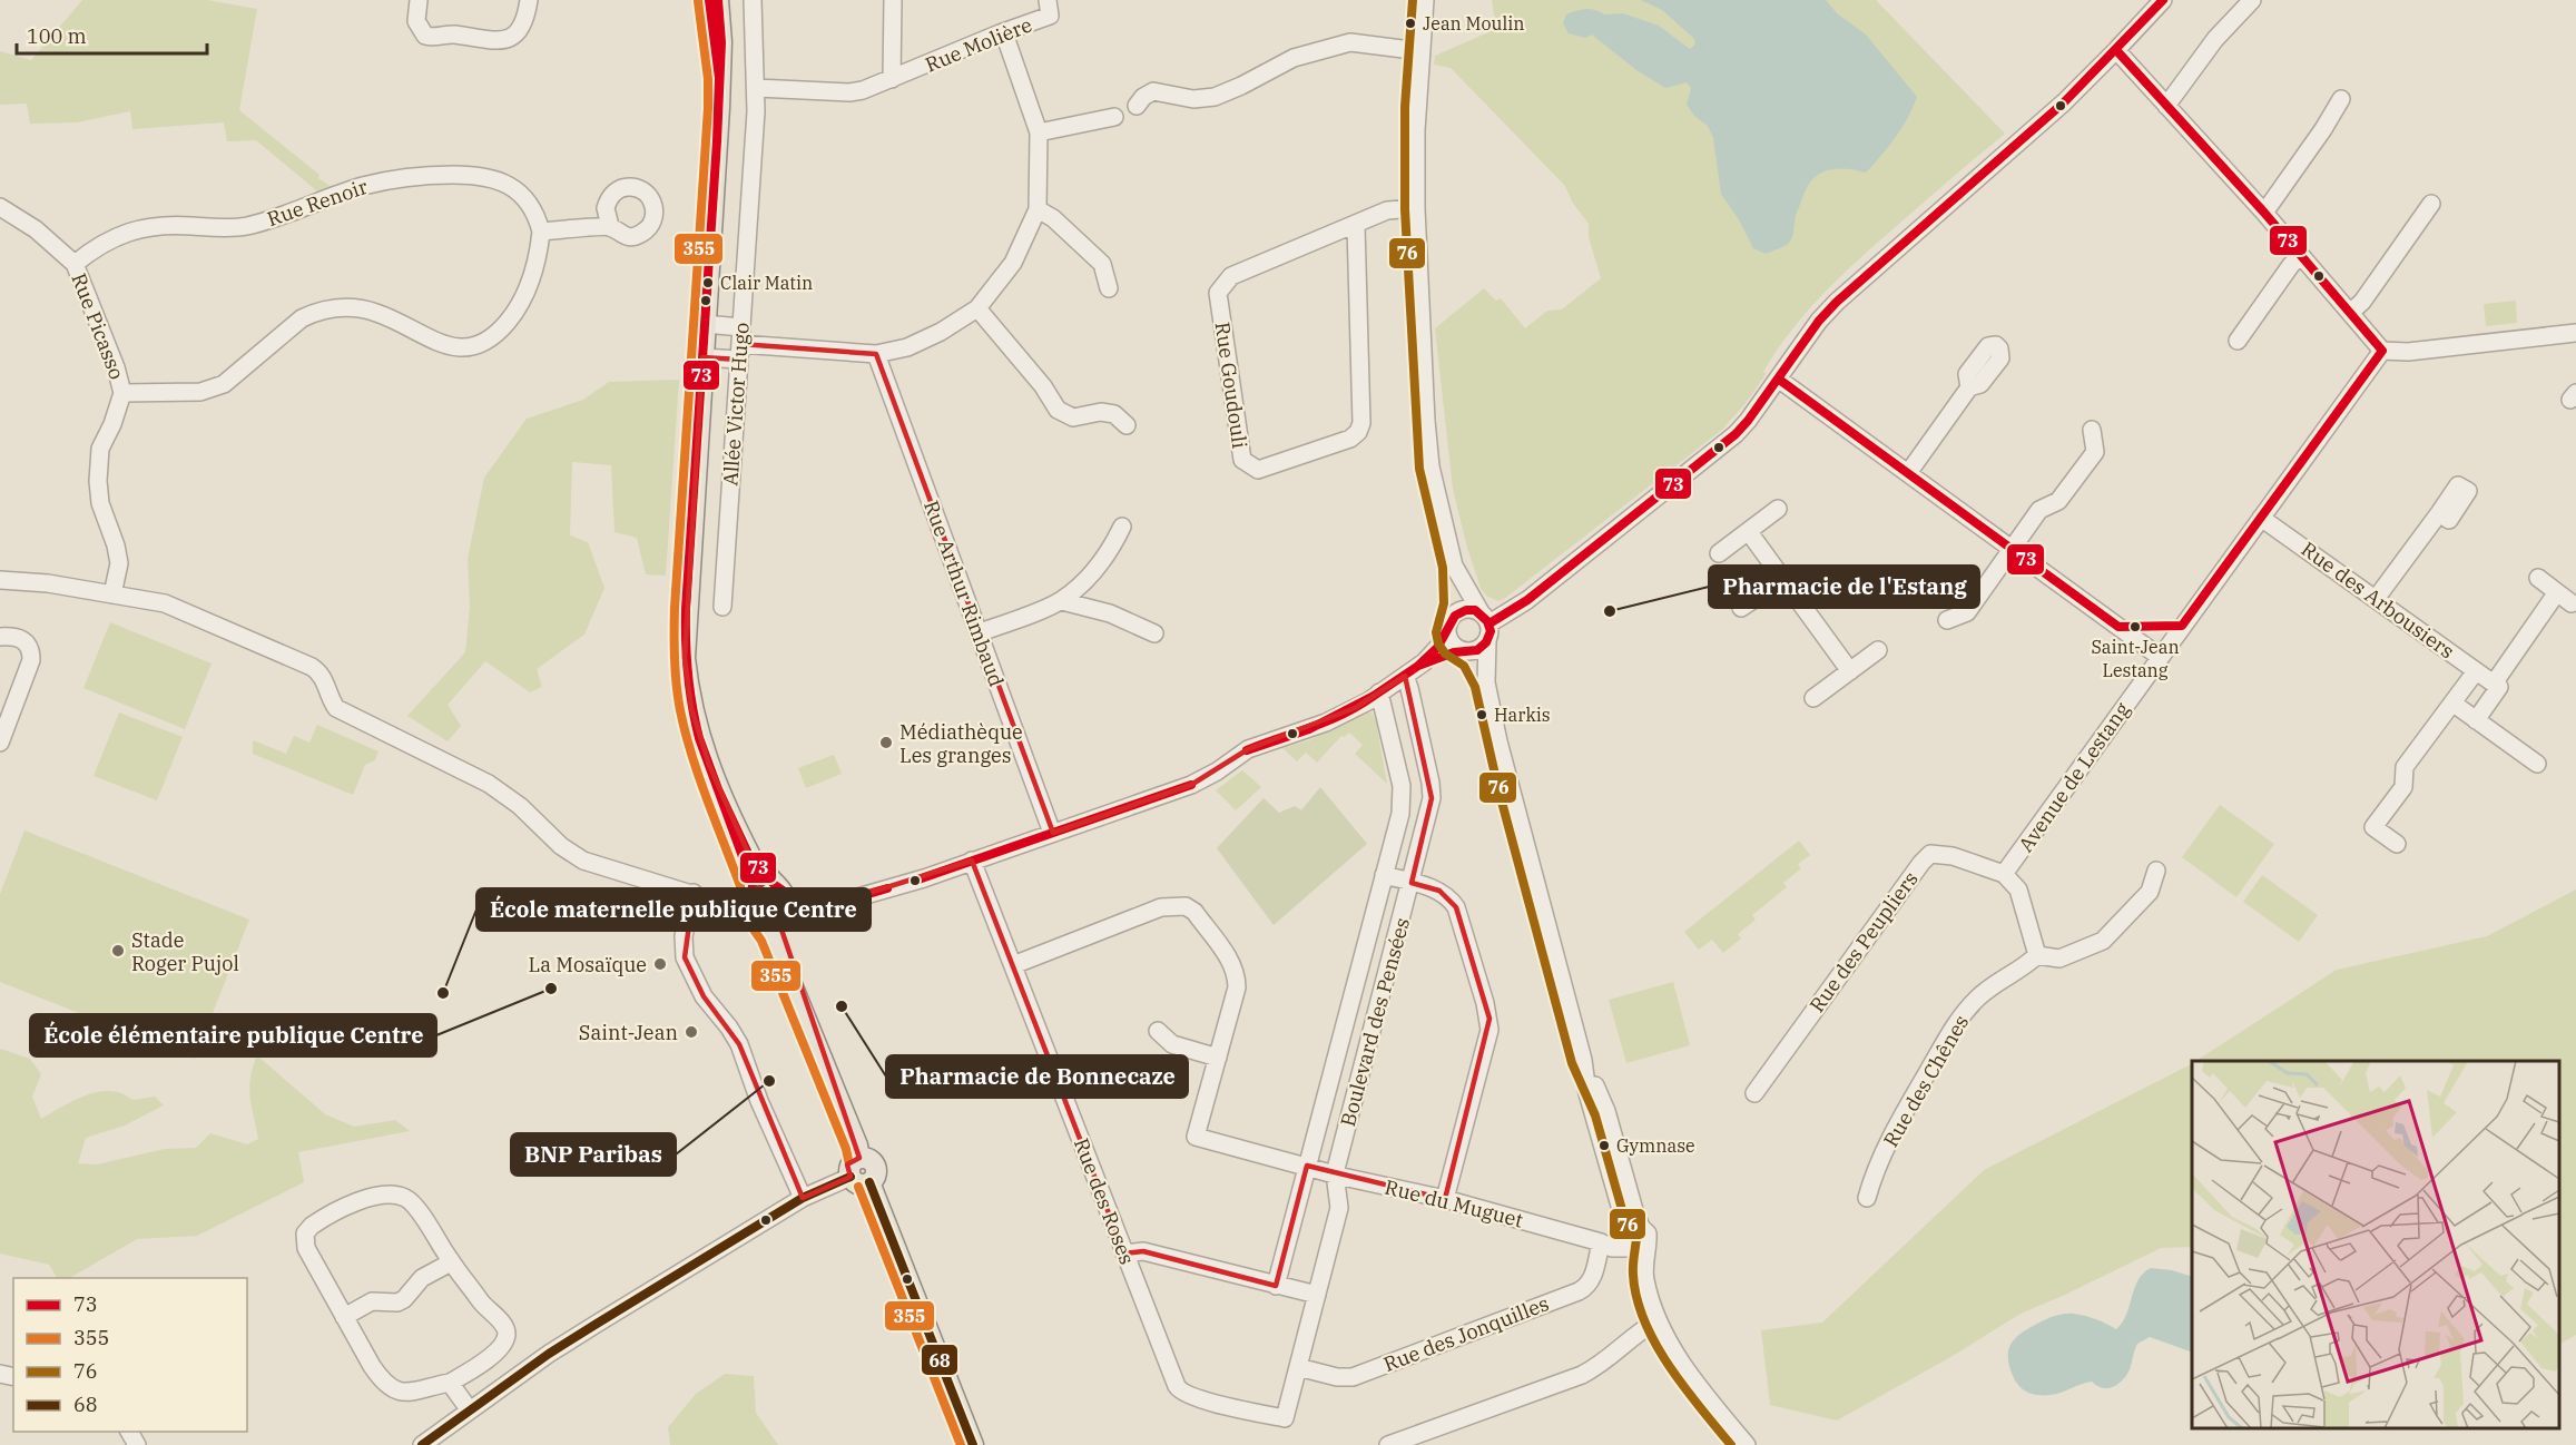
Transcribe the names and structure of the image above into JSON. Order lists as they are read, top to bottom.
{
  "streets": {
    "street": [
      "Rue Molière",
      "Rue Renoir",
      "Rue Picasso",
      "Rue Goudouli",
      "Allée Victor Hugo",
      "Rue Arthur Rimbaud",
      "Rue des Arbousiers",
      "Avenue de Lestang",
      "Rue des Peupliers",
      "Boulevard des Pensées",
      "Rue des Chênes",
      "Rue des Roses",
      "Rue du Muguet",
      "Rue des Jonquilles"
    ]
  },
  "crossings": [
    ["Rue Molière", "Allée Victor Hugo"],
    ["Rue Renoir", "Rue Picasso"],
    ["Rue des Arbousiers", "Avenue de Lestang"],
    ["Avenue de Lestang", "Rue des Peupliers"],
    ["Boulevard des Pensées", "Rue des Roses"],
    ["Boulevard des Pensées", "Rue du Muguet"],
    ["Boulevard des Pensées", "Rue des Jonquilles"],
    ["Rue des Roses", "Rue des Jonquilles"],
    ["Rue du Muguet", "Rue des Jonquilles"]
  ],
  "places": [
    "Jean Moulin",
    "Clair Matin",
    "Pharmacie de l'Estang",
    "Saint-Jean Lestang",
    "Harkis",
    "Médiathèque Les granges",
    "Stade Roger Pujol",
    "La Mosaïque",
    "École élémentaire publique Centre",
    "École maternelle publique Centre",
    "Pharmacie de Bonnecaze",
    "Saint-Jean",
    "BNP Paribas",
    "Gymnase"
  ],
  "lines": [
    "transit line 73",
    "transit line 76",
    "transit line 355",
    "transit line 68"
  ],
  "legend": [
    "73",
    "355",
    "76",
    "68"
  ],
  "scale_bar": "100 m"
}
